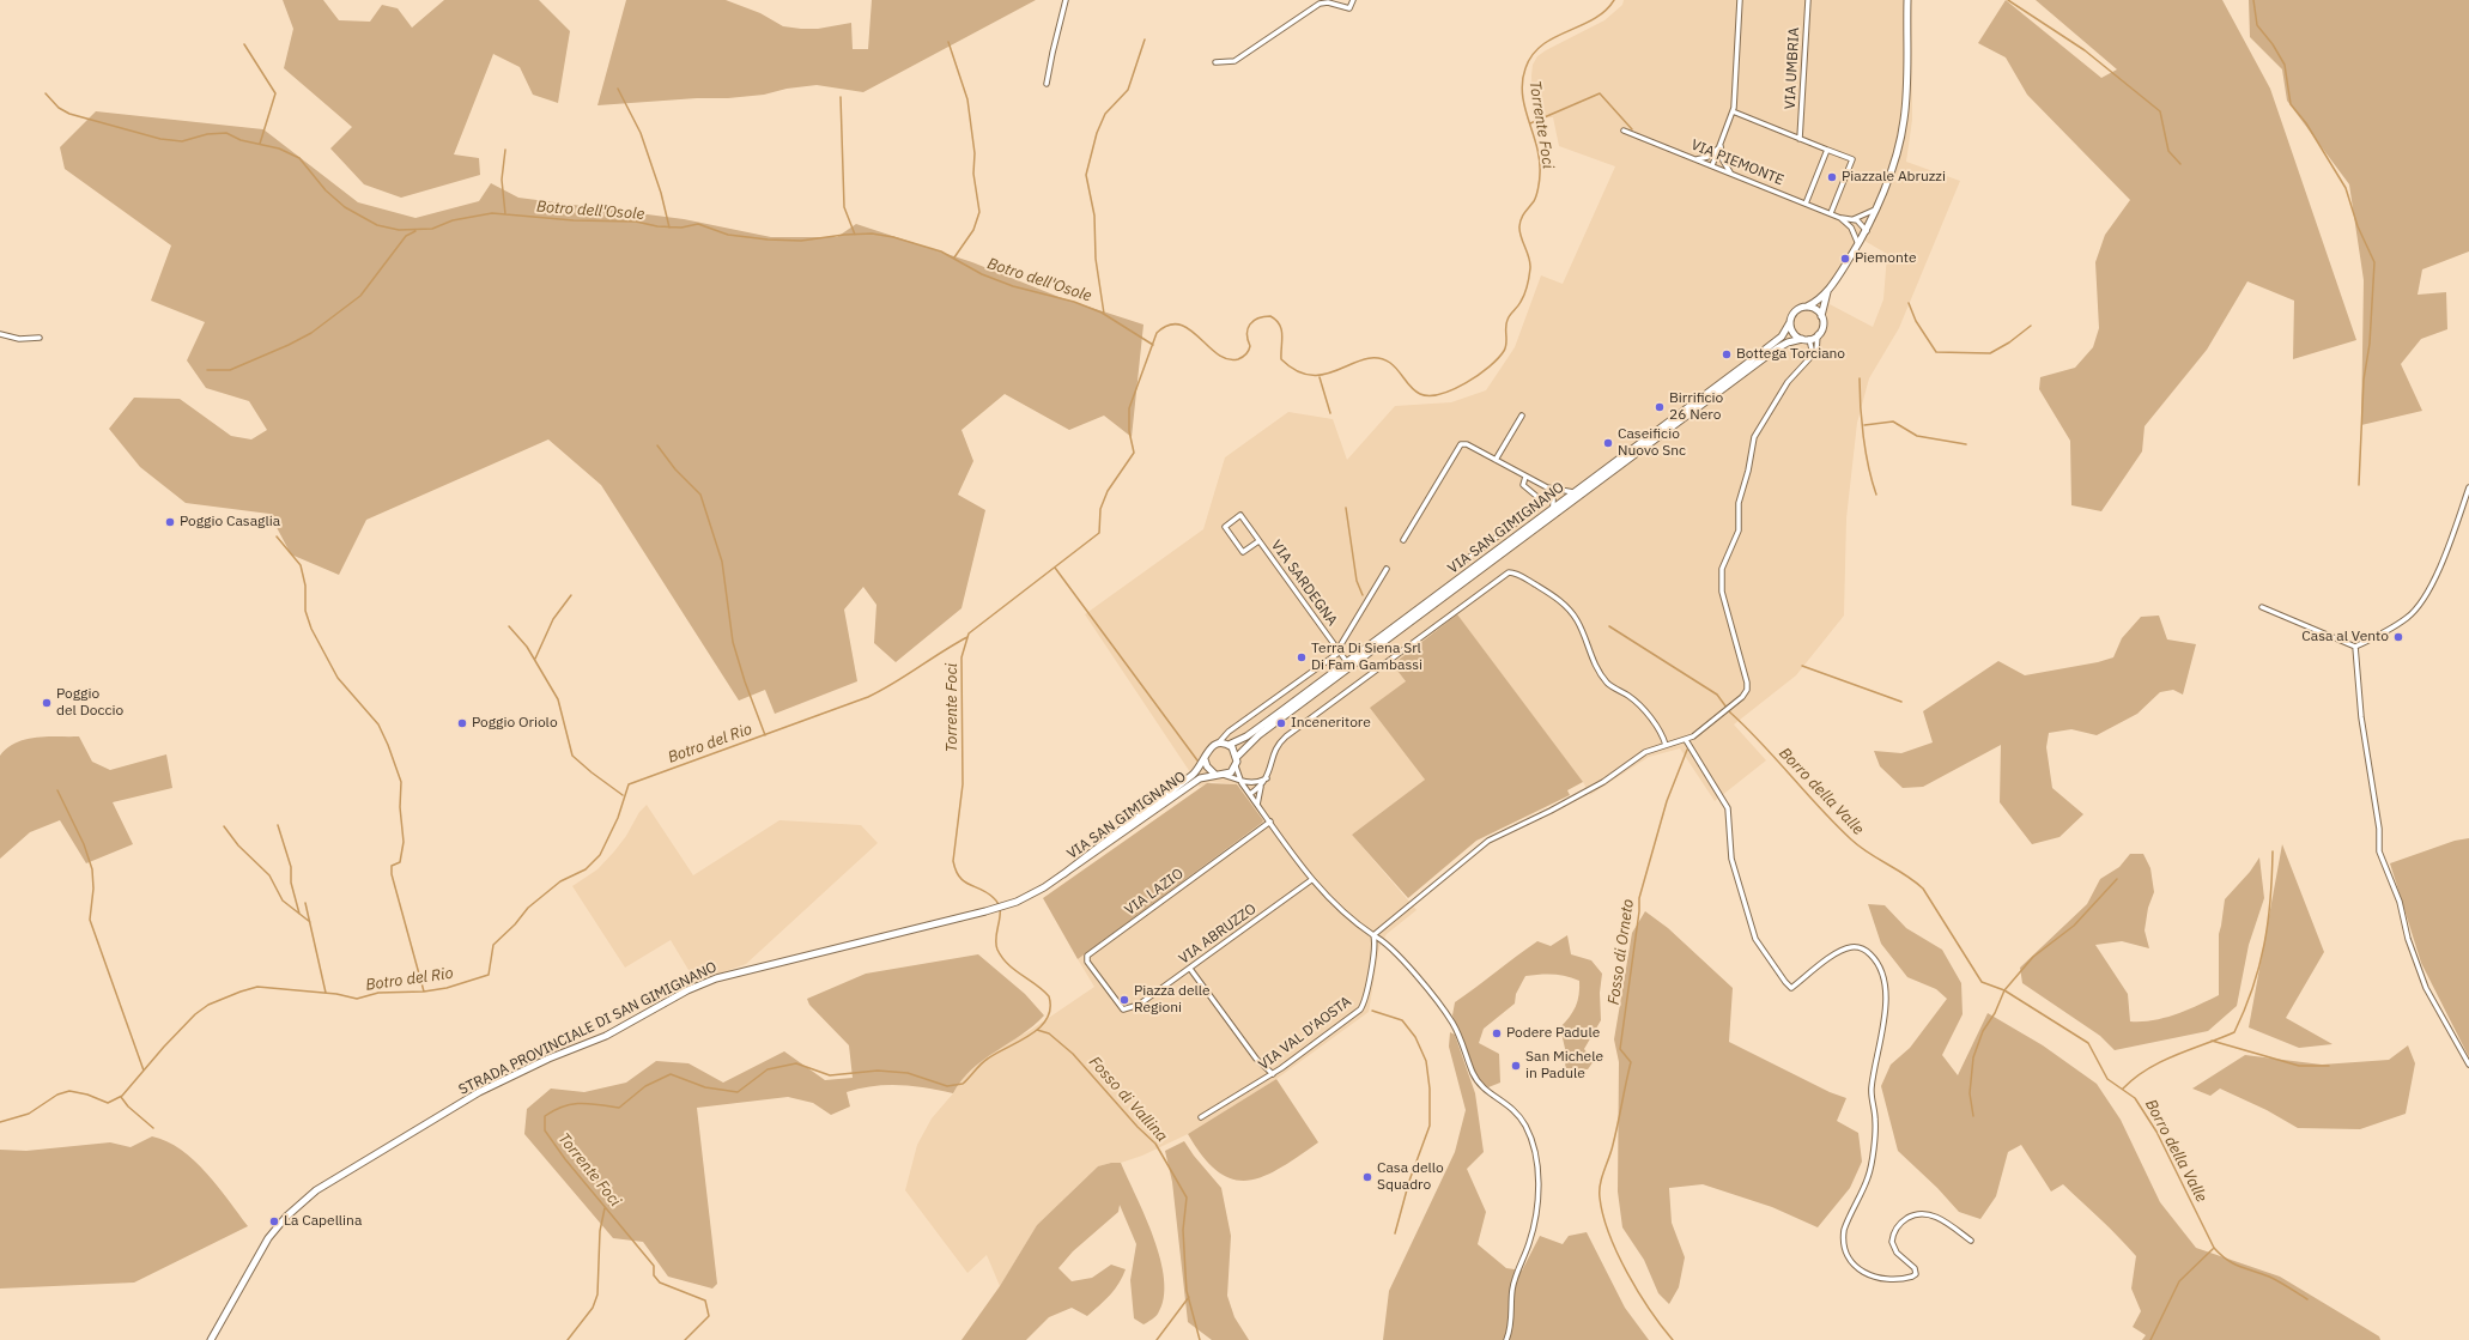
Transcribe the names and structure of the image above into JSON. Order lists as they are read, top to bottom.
{
  "streets": {
    "main road": ["VIA SAN GIMIGNANO", "STRADA PROVINCIALE DI SAN GIMIGNANO"],
    "street": [
      "VIA UMBRIA",
      "VIA PIEMONTE",
      "VIA SARDEGNA",
      "VIA LAZIO",
      "VIA ABRUZZO",
      "VIA VAL D'AOSTA"
    ]
  },
  "crossings": [
    ["VIA SAN GIMIGNANO", "VIA SARDEGNA"],
    ["VIA SAN GIMIGNANO", "STRADA PROVINCIALE DI SAN GIMIGNANO"],
    ["VIA LAZIO", "VIA ABRUZZO"]
  ],
  "water": [
    "Torrente Foci",
    "Botro dell'Osole",
    "Botro del Rio",
    "Borro della Valle",
    "Fosso di Orneto",
    "Fosso di Vallina"
  ],
  "places": [
    "Piazzale Abruzzi",
    "Piemonte",
    "Bottega Torciano",
    "Birrificio 26 Nero",
    "Caseificio Nuovo Snc",
    "Poggio Casaglia",
    "Casa al Vento",
    "Terra Di Siena Srl Di Fam Gambassi",
    "Poggio del Doccio",
    "Poggio Oriolo",
    "Inceneritore",
    "Piazza delle Regioni",
    "Podere Padule",
    "San Michele in Padule",
    "Casa dello Squadro",
    "La Capellina"
  ]
}
